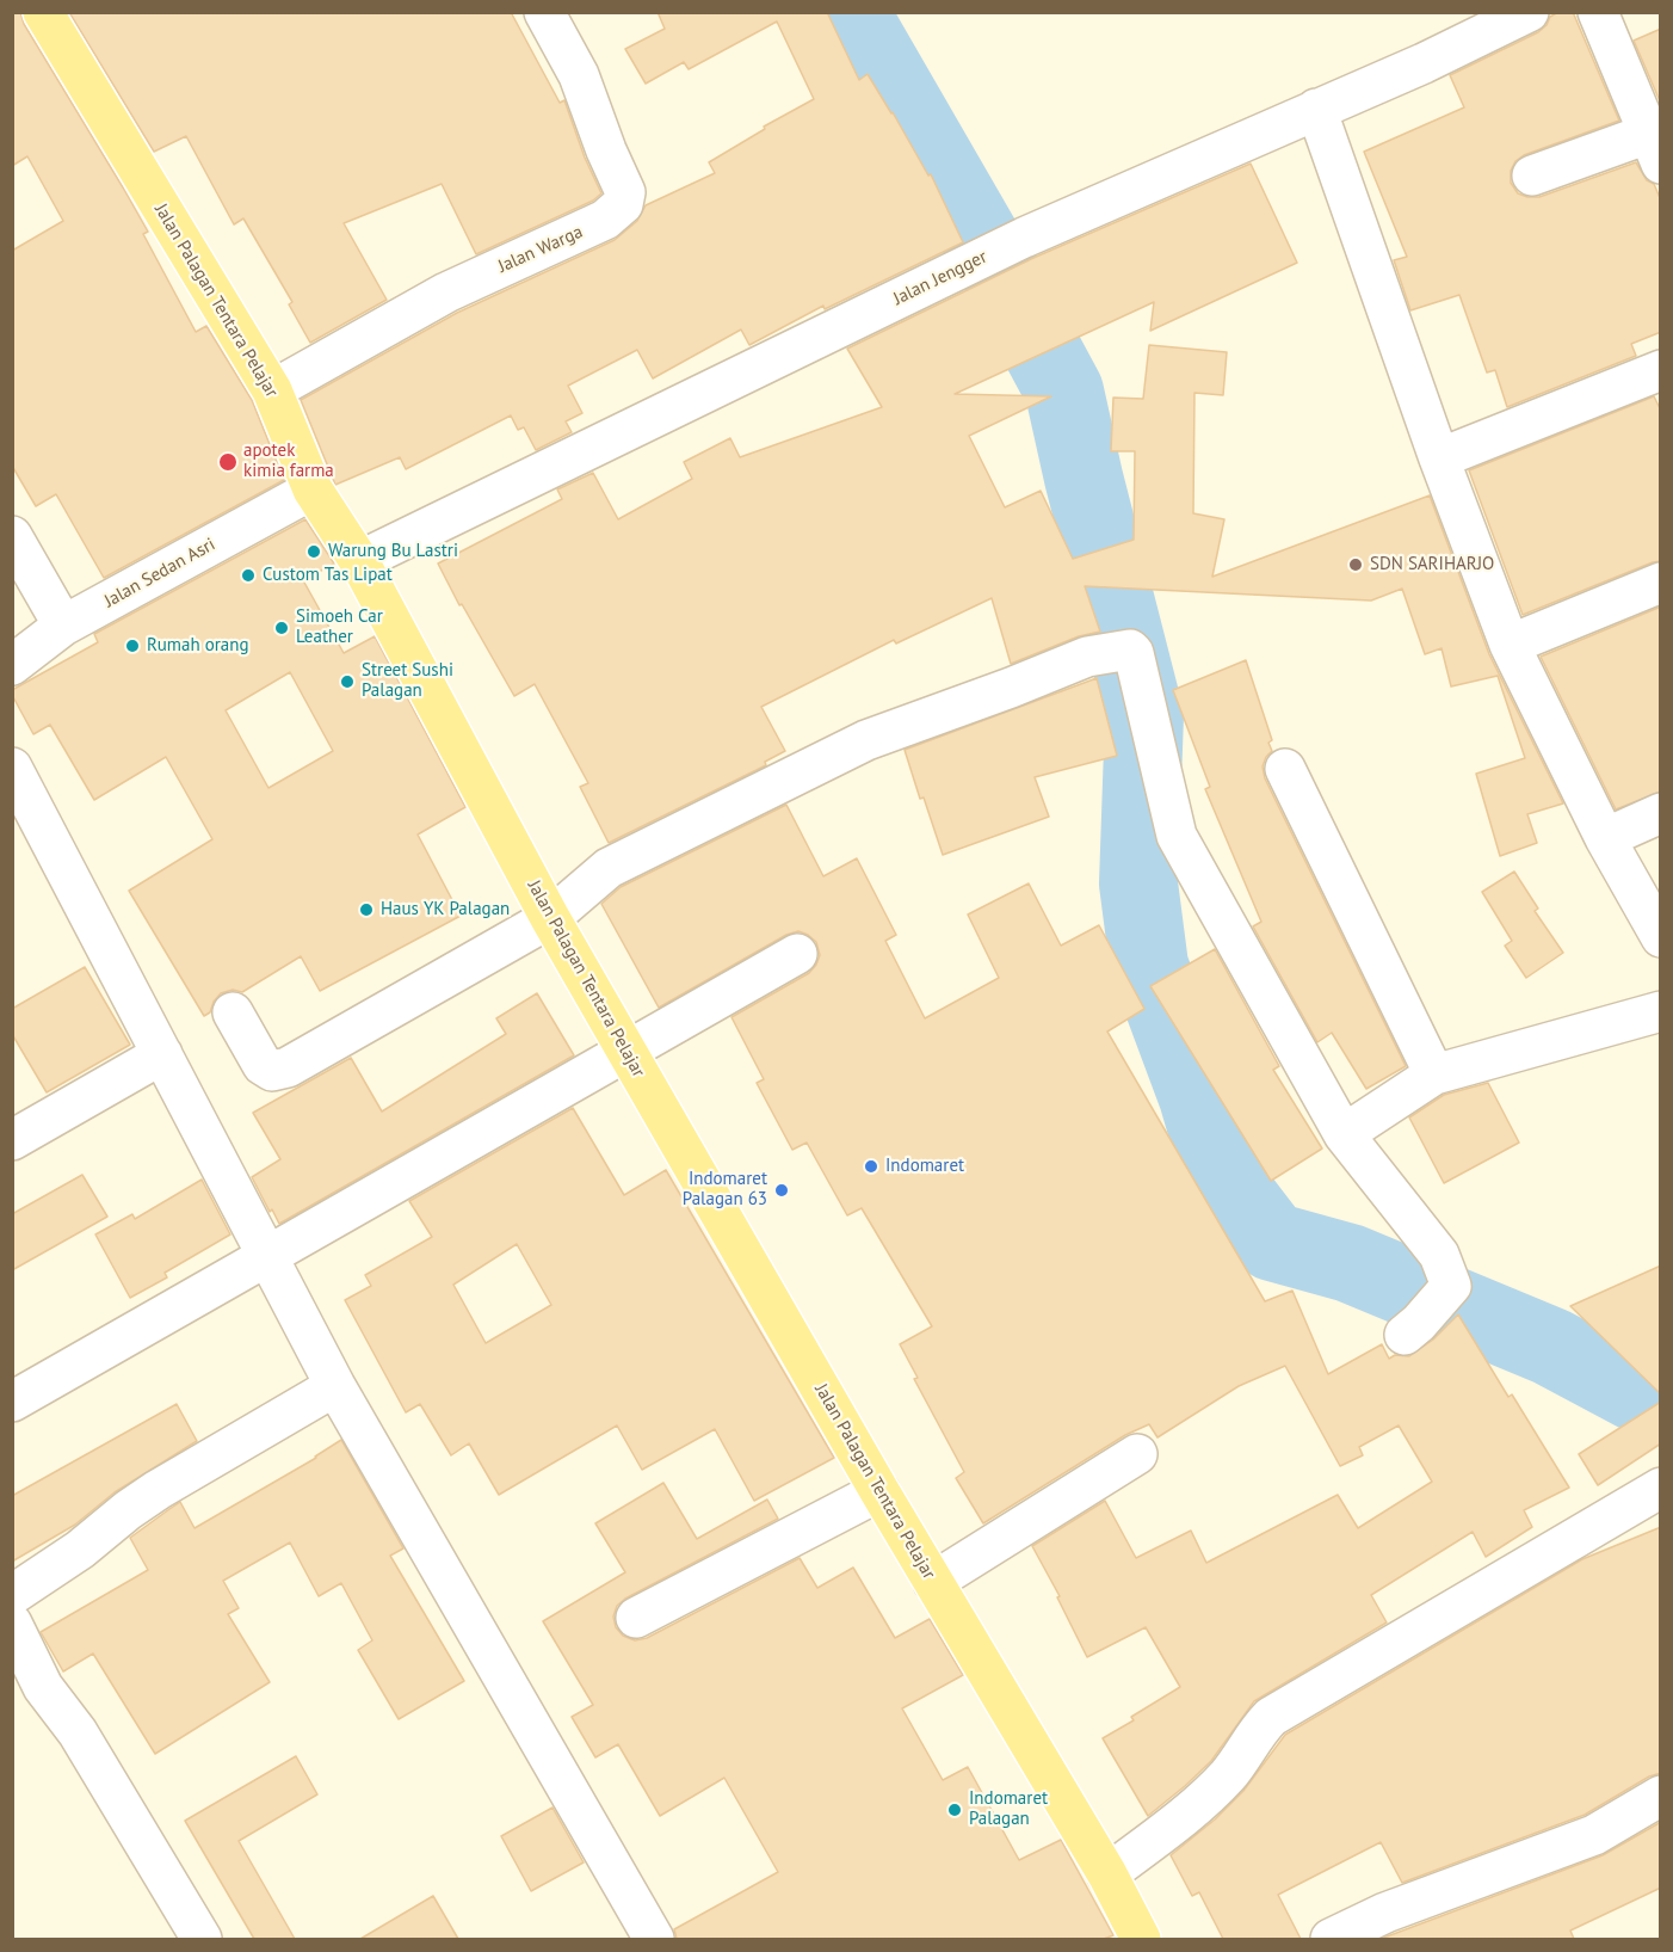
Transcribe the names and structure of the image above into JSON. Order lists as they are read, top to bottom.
{
  "streets": {
    "main road": ["Jalan Palagan Tentara Pelajar"],
    "street": ["Jalan Warga", "Jalan Jengger", "Jalan Sedan Asri"]
  },
  "crossings": [
    ["Jalan Warga", "Jalan Palagan Tentara Pelajar"],
    ["Jalan Jengger", "Jalan Palagan Tentara Pelajar"],
    ["Jalan Palagan Tentara Pelajar", "Jalan Sedan Asri"]
  ],
  "places": [
    "apotek kimia farma",
    "Warung Bu Lastri",
    "SDN SARIHARJO",
    "Custom Tas Lipat",
    "Simoeh Car Leather",
    "Rumah orang",
    "Street Sushi Palagan",
    "Haus YK Palagan",
    "Indomaret",
    "Indomaret Palagan 63",
    "Indomaret Palagan"
  ]
}
